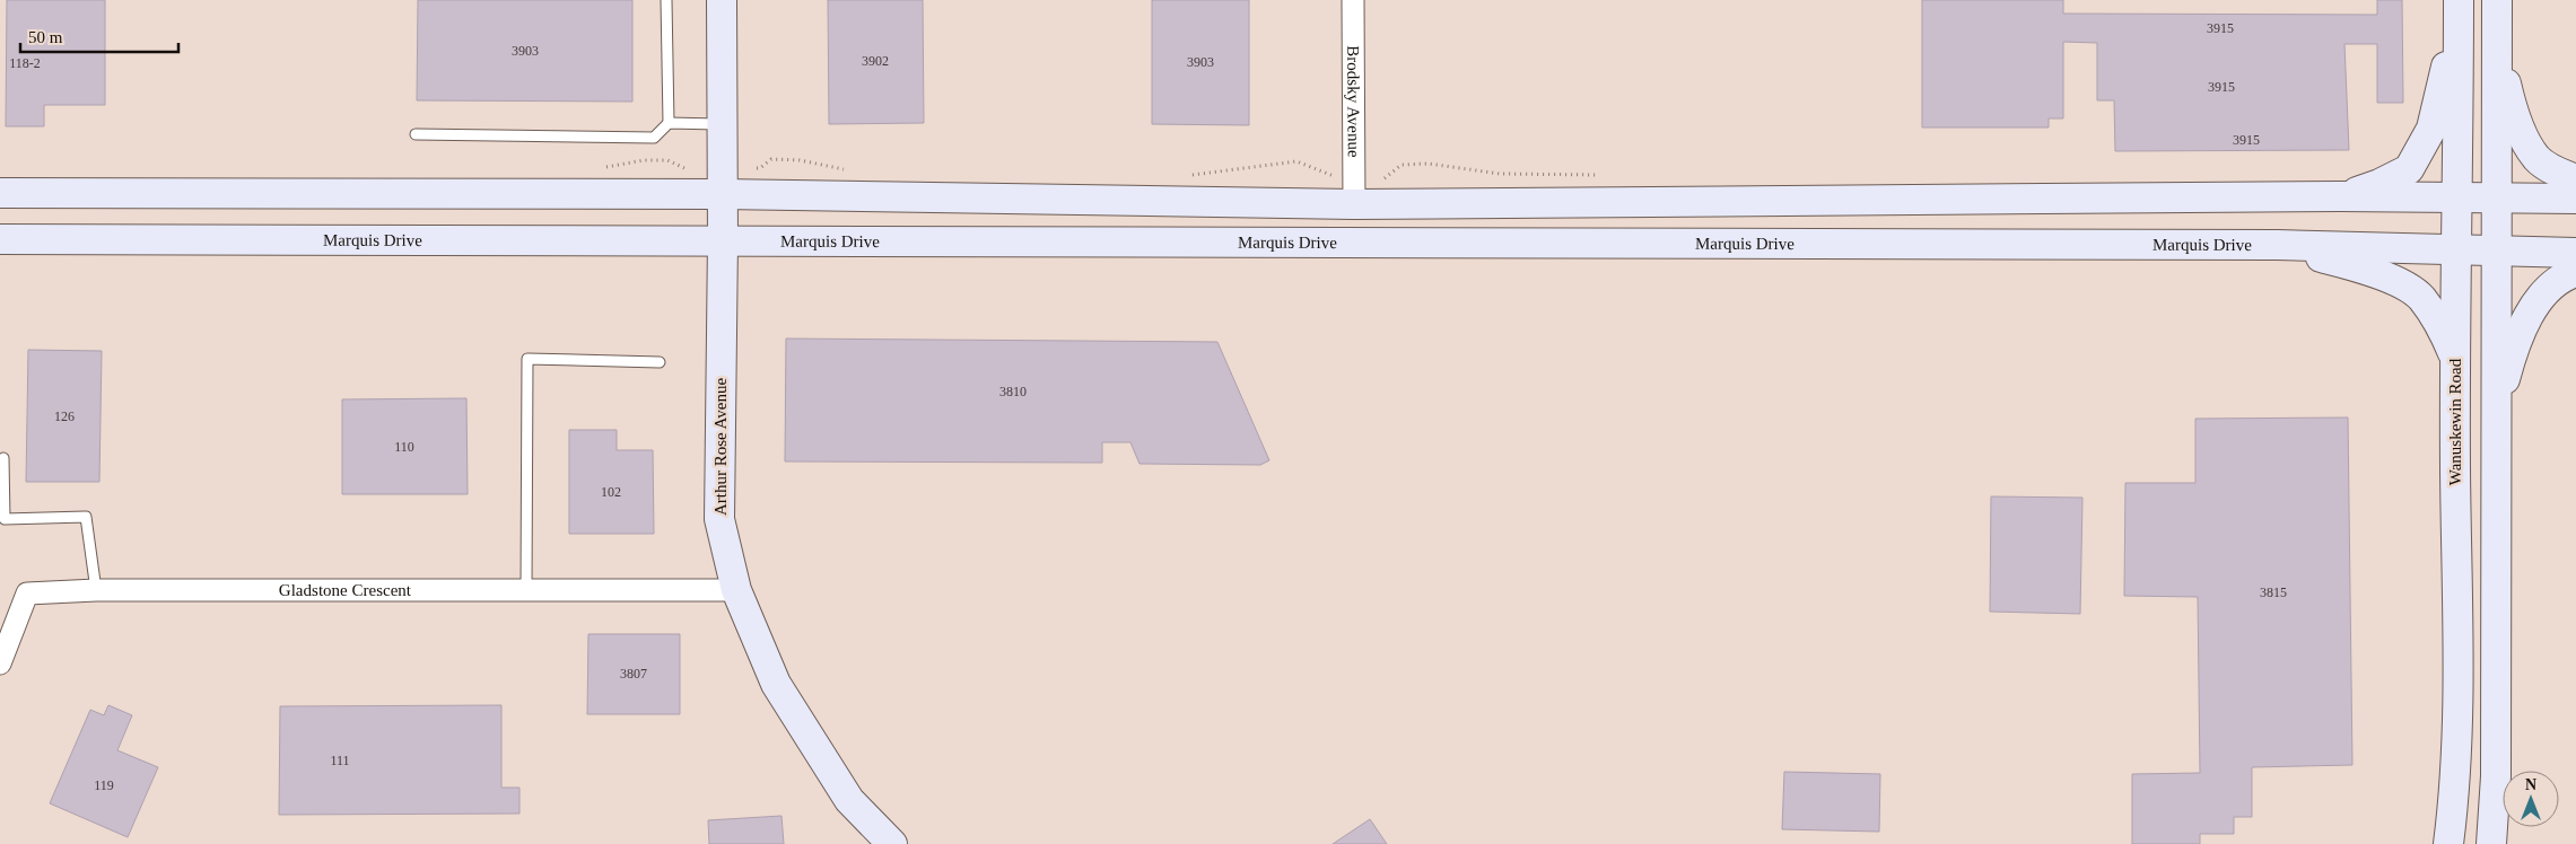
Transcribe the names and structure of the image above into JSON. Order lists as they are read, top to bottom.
{
  "streets": {
    "main road": ["Marquis Drive", "Wanuskewin Road", "Arthur Rose Avenue"],
    "street": ["Brodsky Avenue", "Gladstone Crescent"]
  },
  "crossings": [
    ["Marquis Drive", "Wanuskewin Road"],
    ["Marquis Drive", "Arthur Rose Avenue"],
    ["Arthur Rose Avenue", "Gladstone Crescent"]
  ],
  "house_numbers": [
    "3915",
    "3903",
    "3902",
    "3903",
    "118-2",
    "3915",
    "3915",
    "3810",
    "126",
    "110",
    "102",
    "3815",
    "3807",
    "111",
    "119"
  ],
  "scale_bar": "50 m",
  "north": "top"
}
